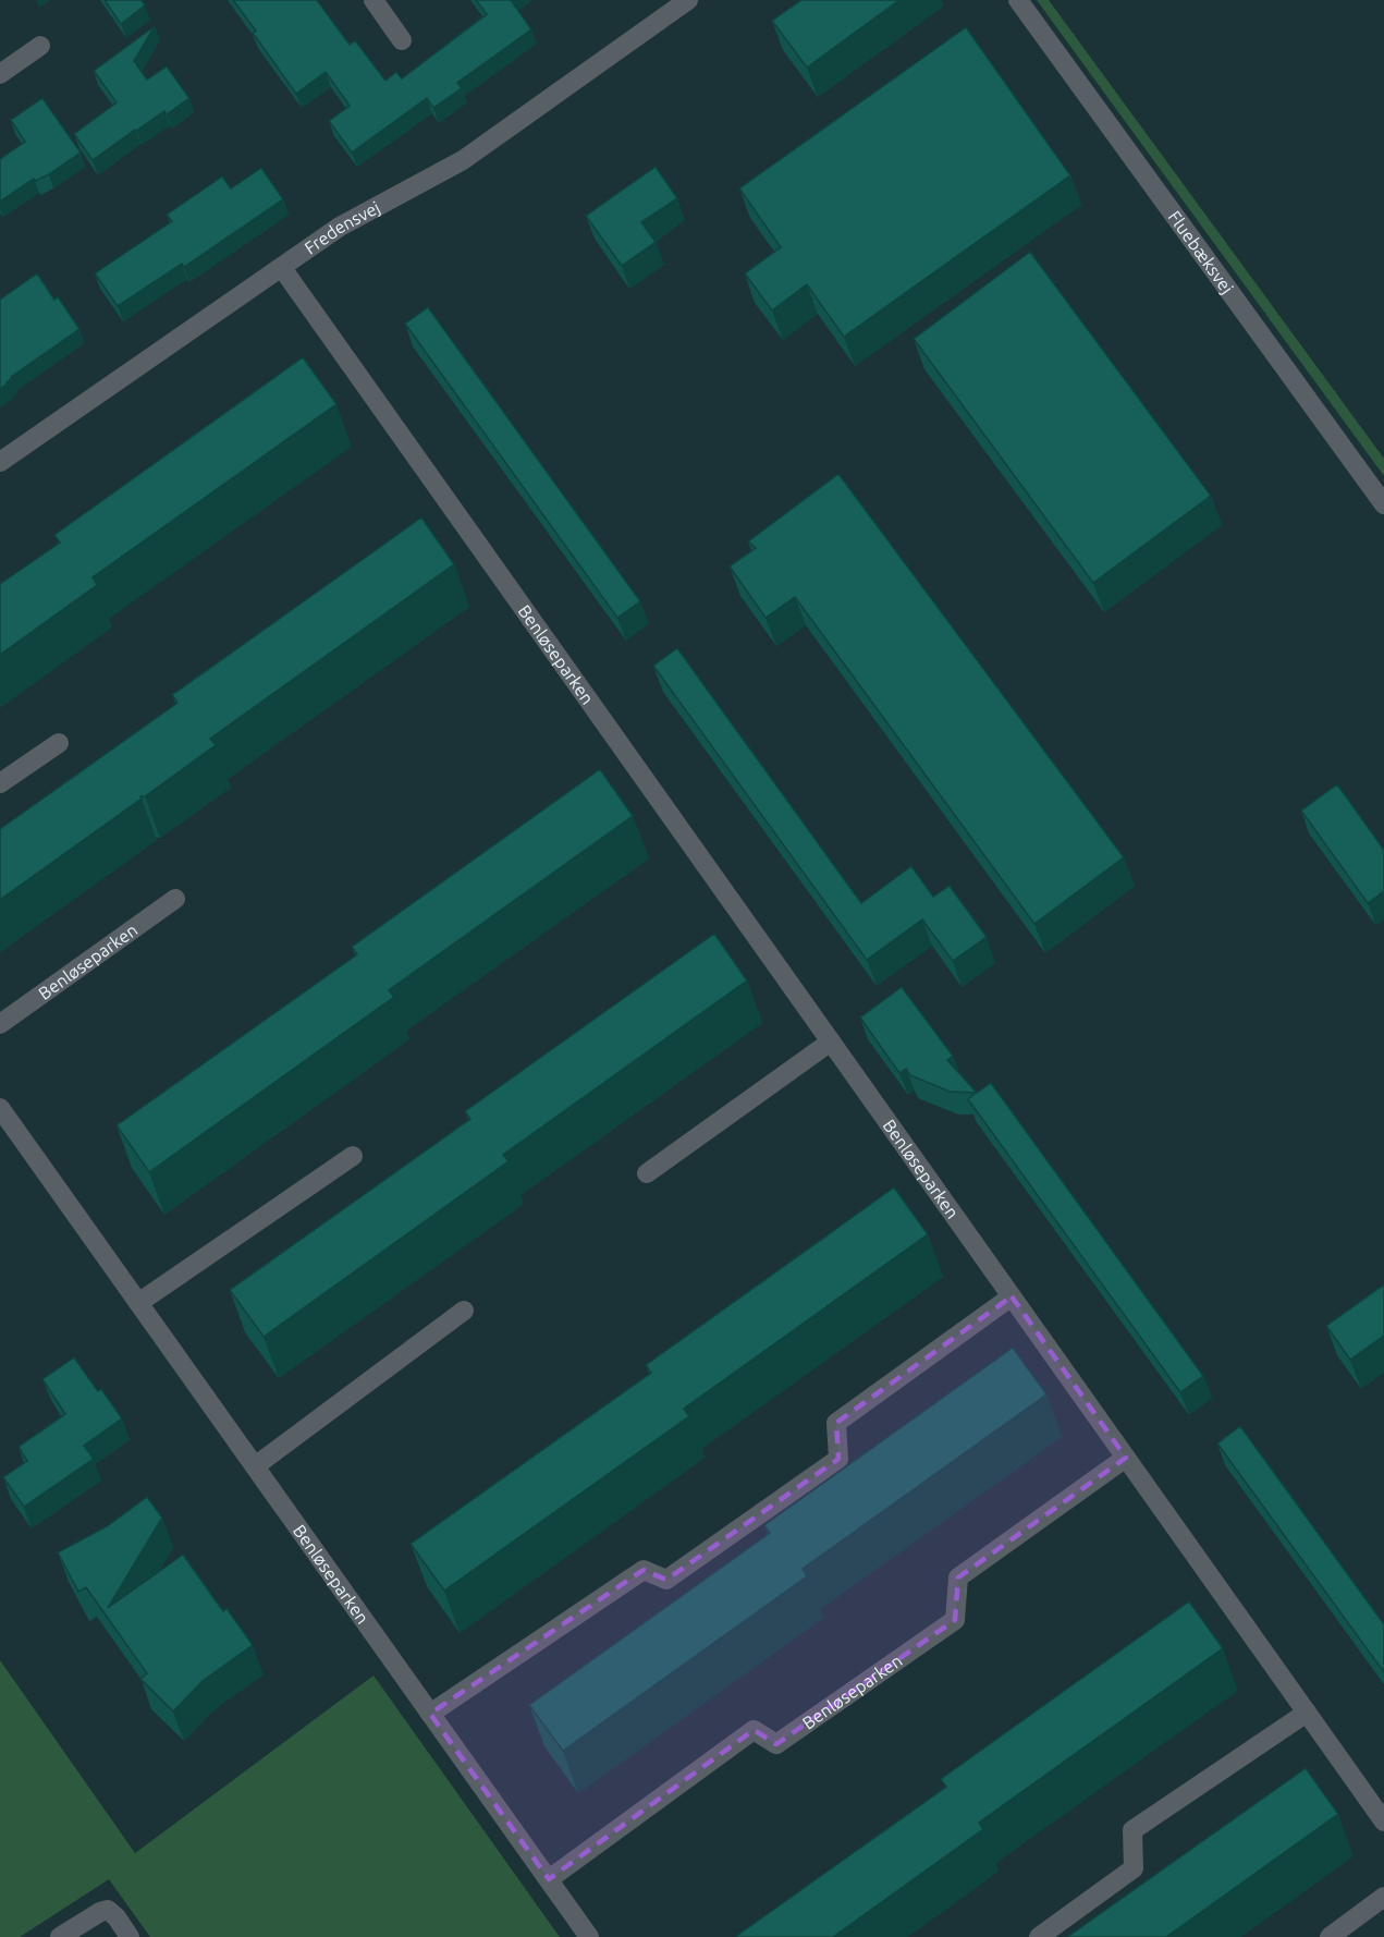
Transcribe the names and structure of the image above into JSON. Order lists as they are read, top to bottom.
{
  "streets": {
    "street": ["Fredensvej", "Fluebæksvej", "Benløseparken"]
  },
  "crossings": [
    ["Fredensvej", "Benløseparken"]
  ]
}
